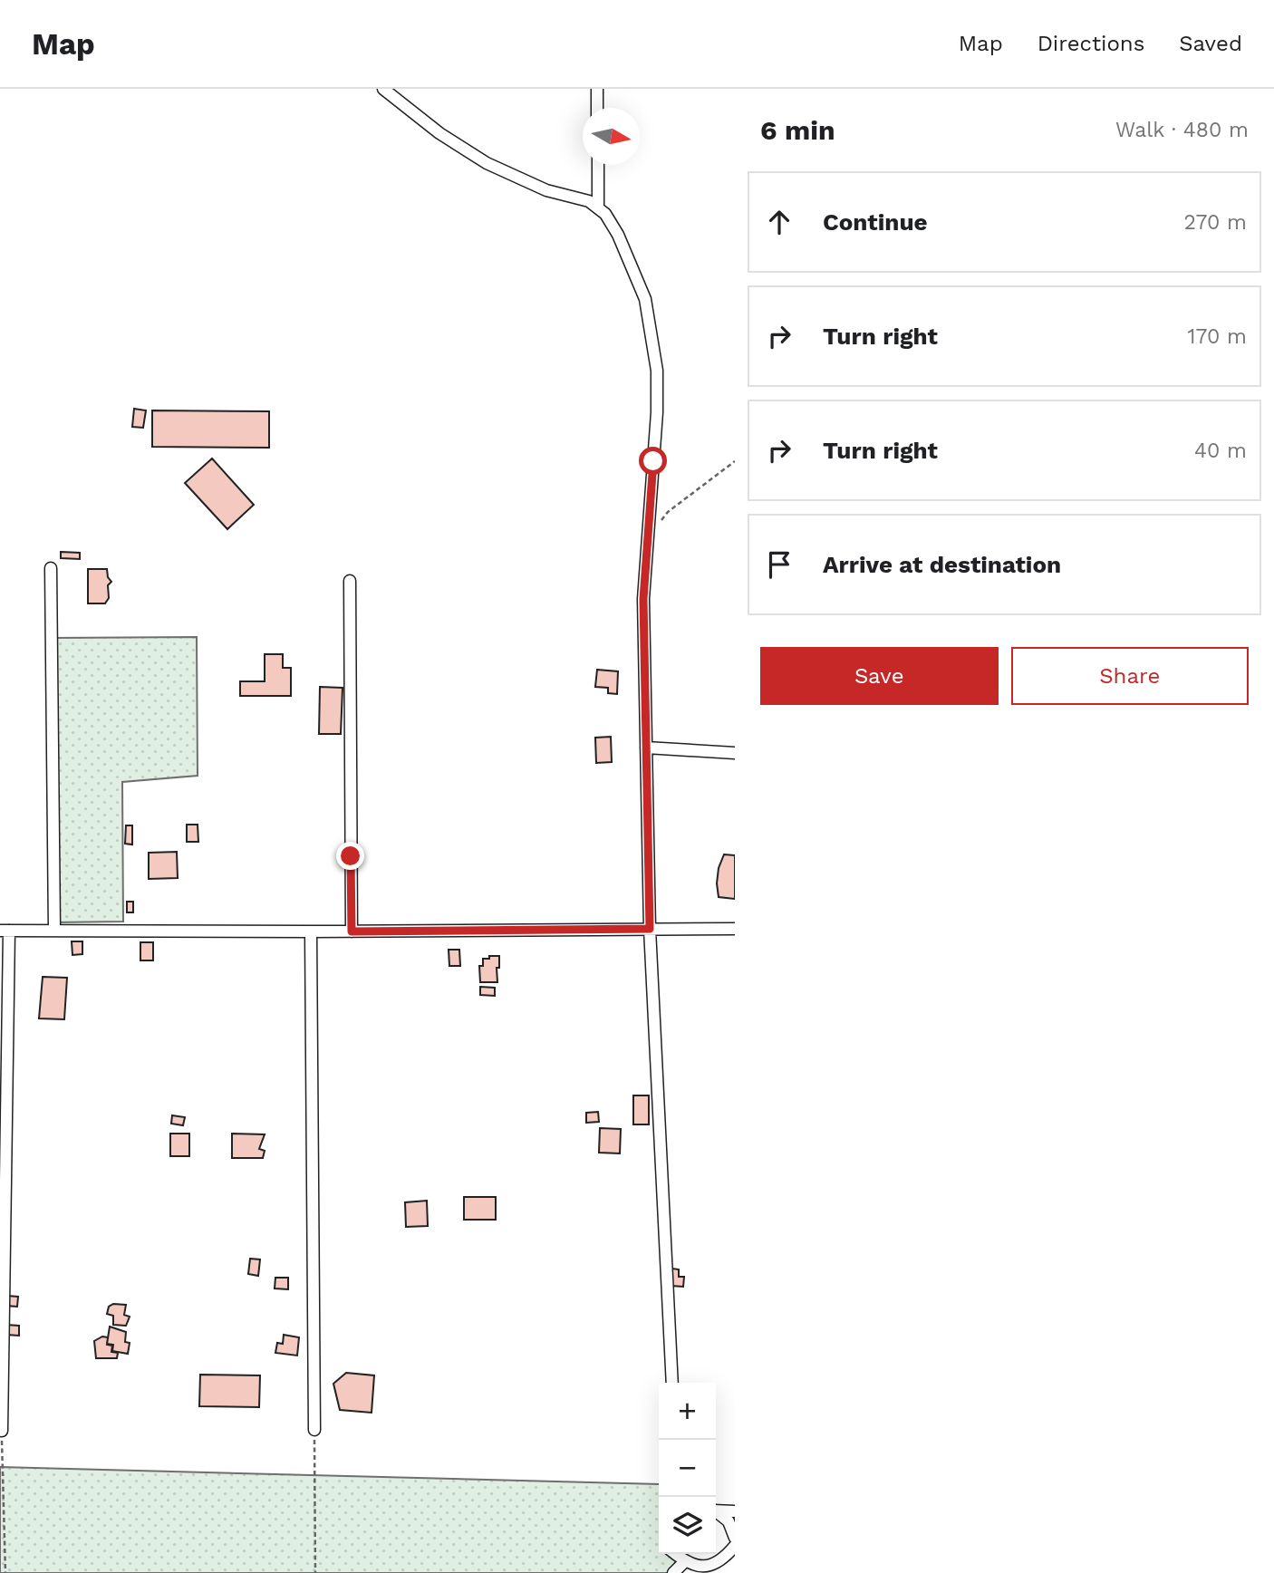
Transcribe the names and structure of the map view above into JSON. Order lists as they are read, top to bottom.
{
  "north": "right",
  "page": {
    "header": "Map",
    "nav": ["Map", "Directions", "Saved"],
    "heading": ["6 min", "Walk · 480 m"],
    "list": [
      ["Continue", "270 m"],
      ["Turn right", "170 m"],
      ["Turn right", "40 m"],
      "Arrive at destination"
    ],
    "buttons": ["Save", "Share"],
    "map_buttons": ["+", "−"]
  }
}
